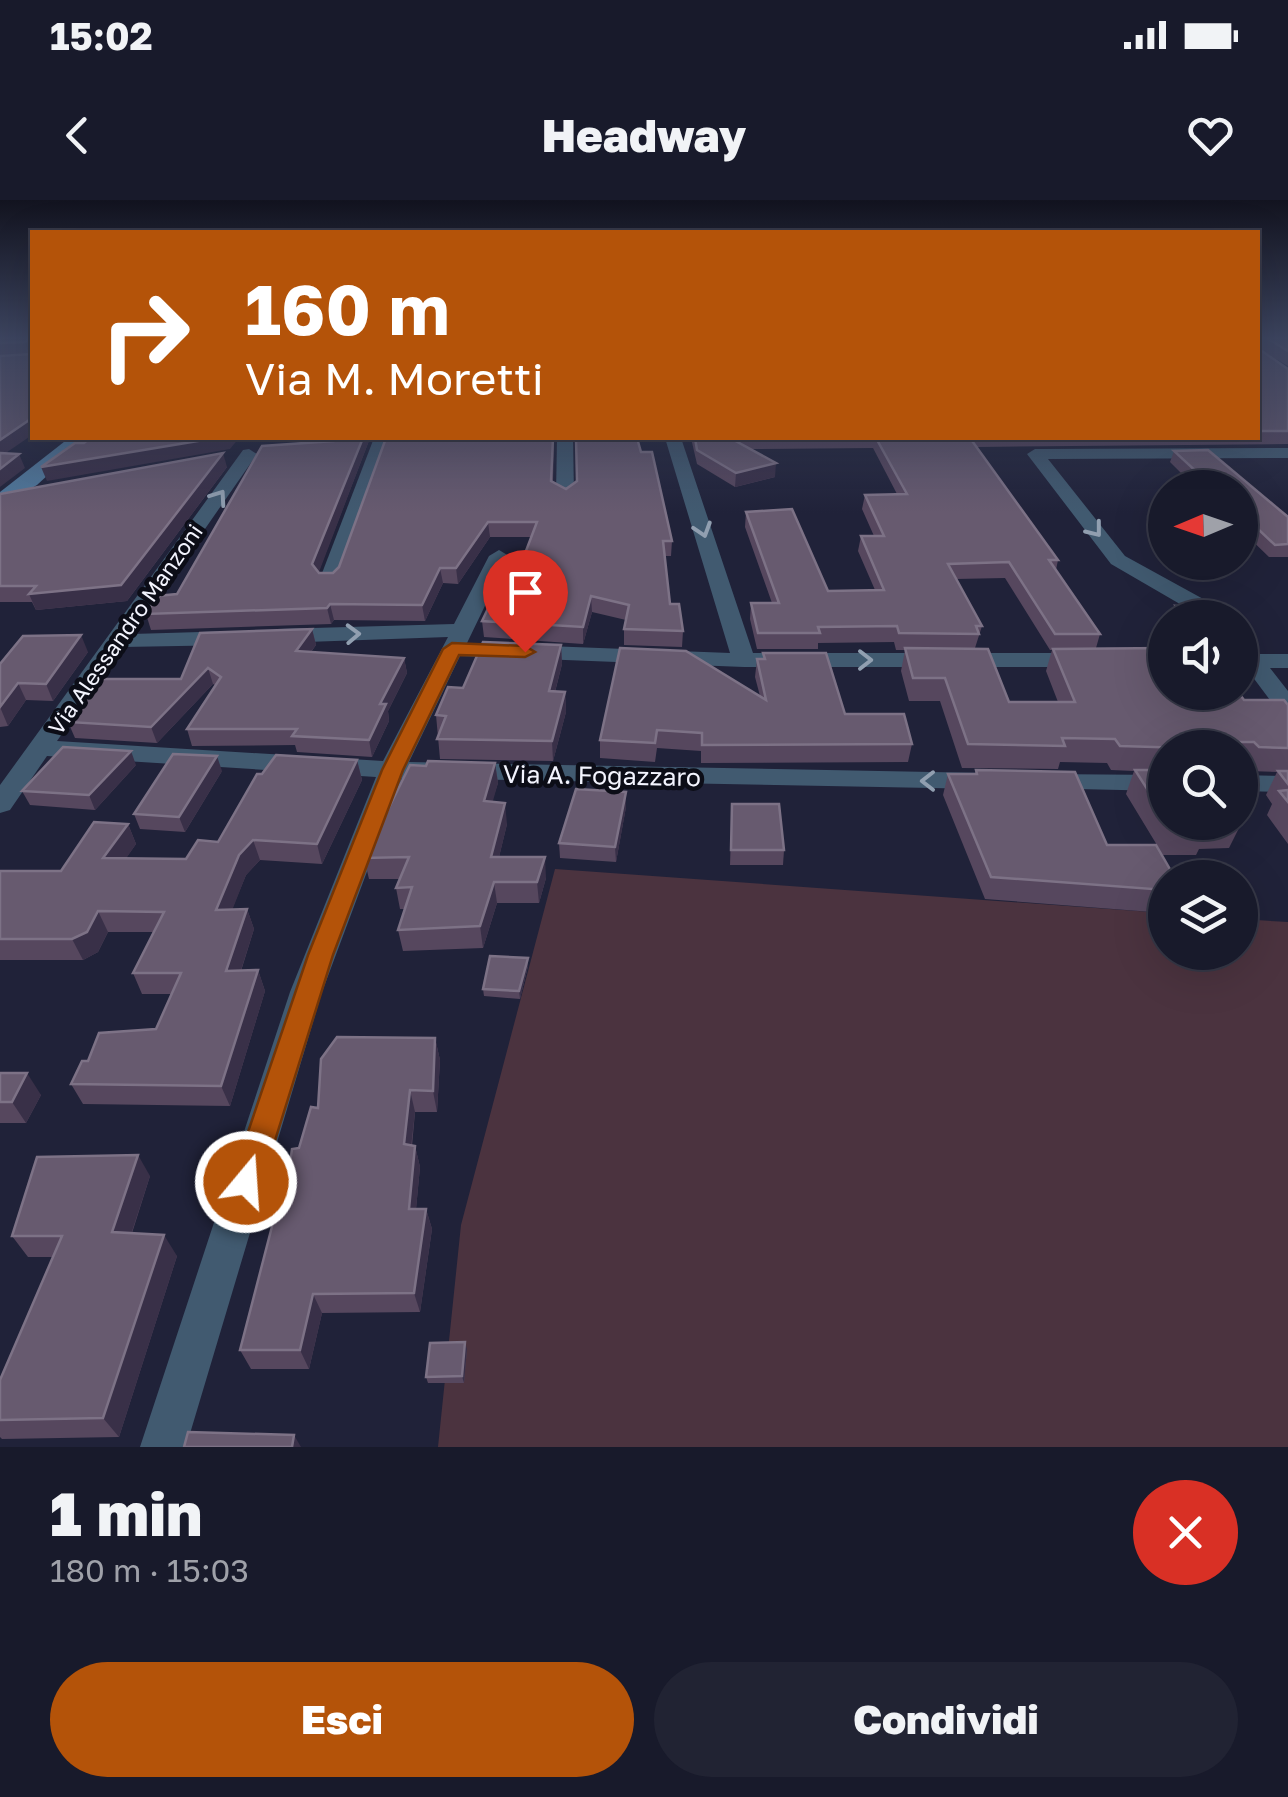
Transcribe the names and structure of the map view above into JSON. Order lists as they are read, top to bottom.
{
  "streets": {
    "street": ["Via Alessandro Manzoni", "Via A. Fogazzaro"]
  },
  "crossings": [
    ["Via Alessandro Manzoni", "Via A. Fogazzaro"]
  ],
  "north": "left",
  "page": {
    "status": "15:02",
    "header": "Headway",
    "turn": ["160 m", "Via M. Moretti"],
    "heading": ["1 min", "180 m · 15:03"],
    "buttons": ["Esci", "Condividi"]
  }
}
